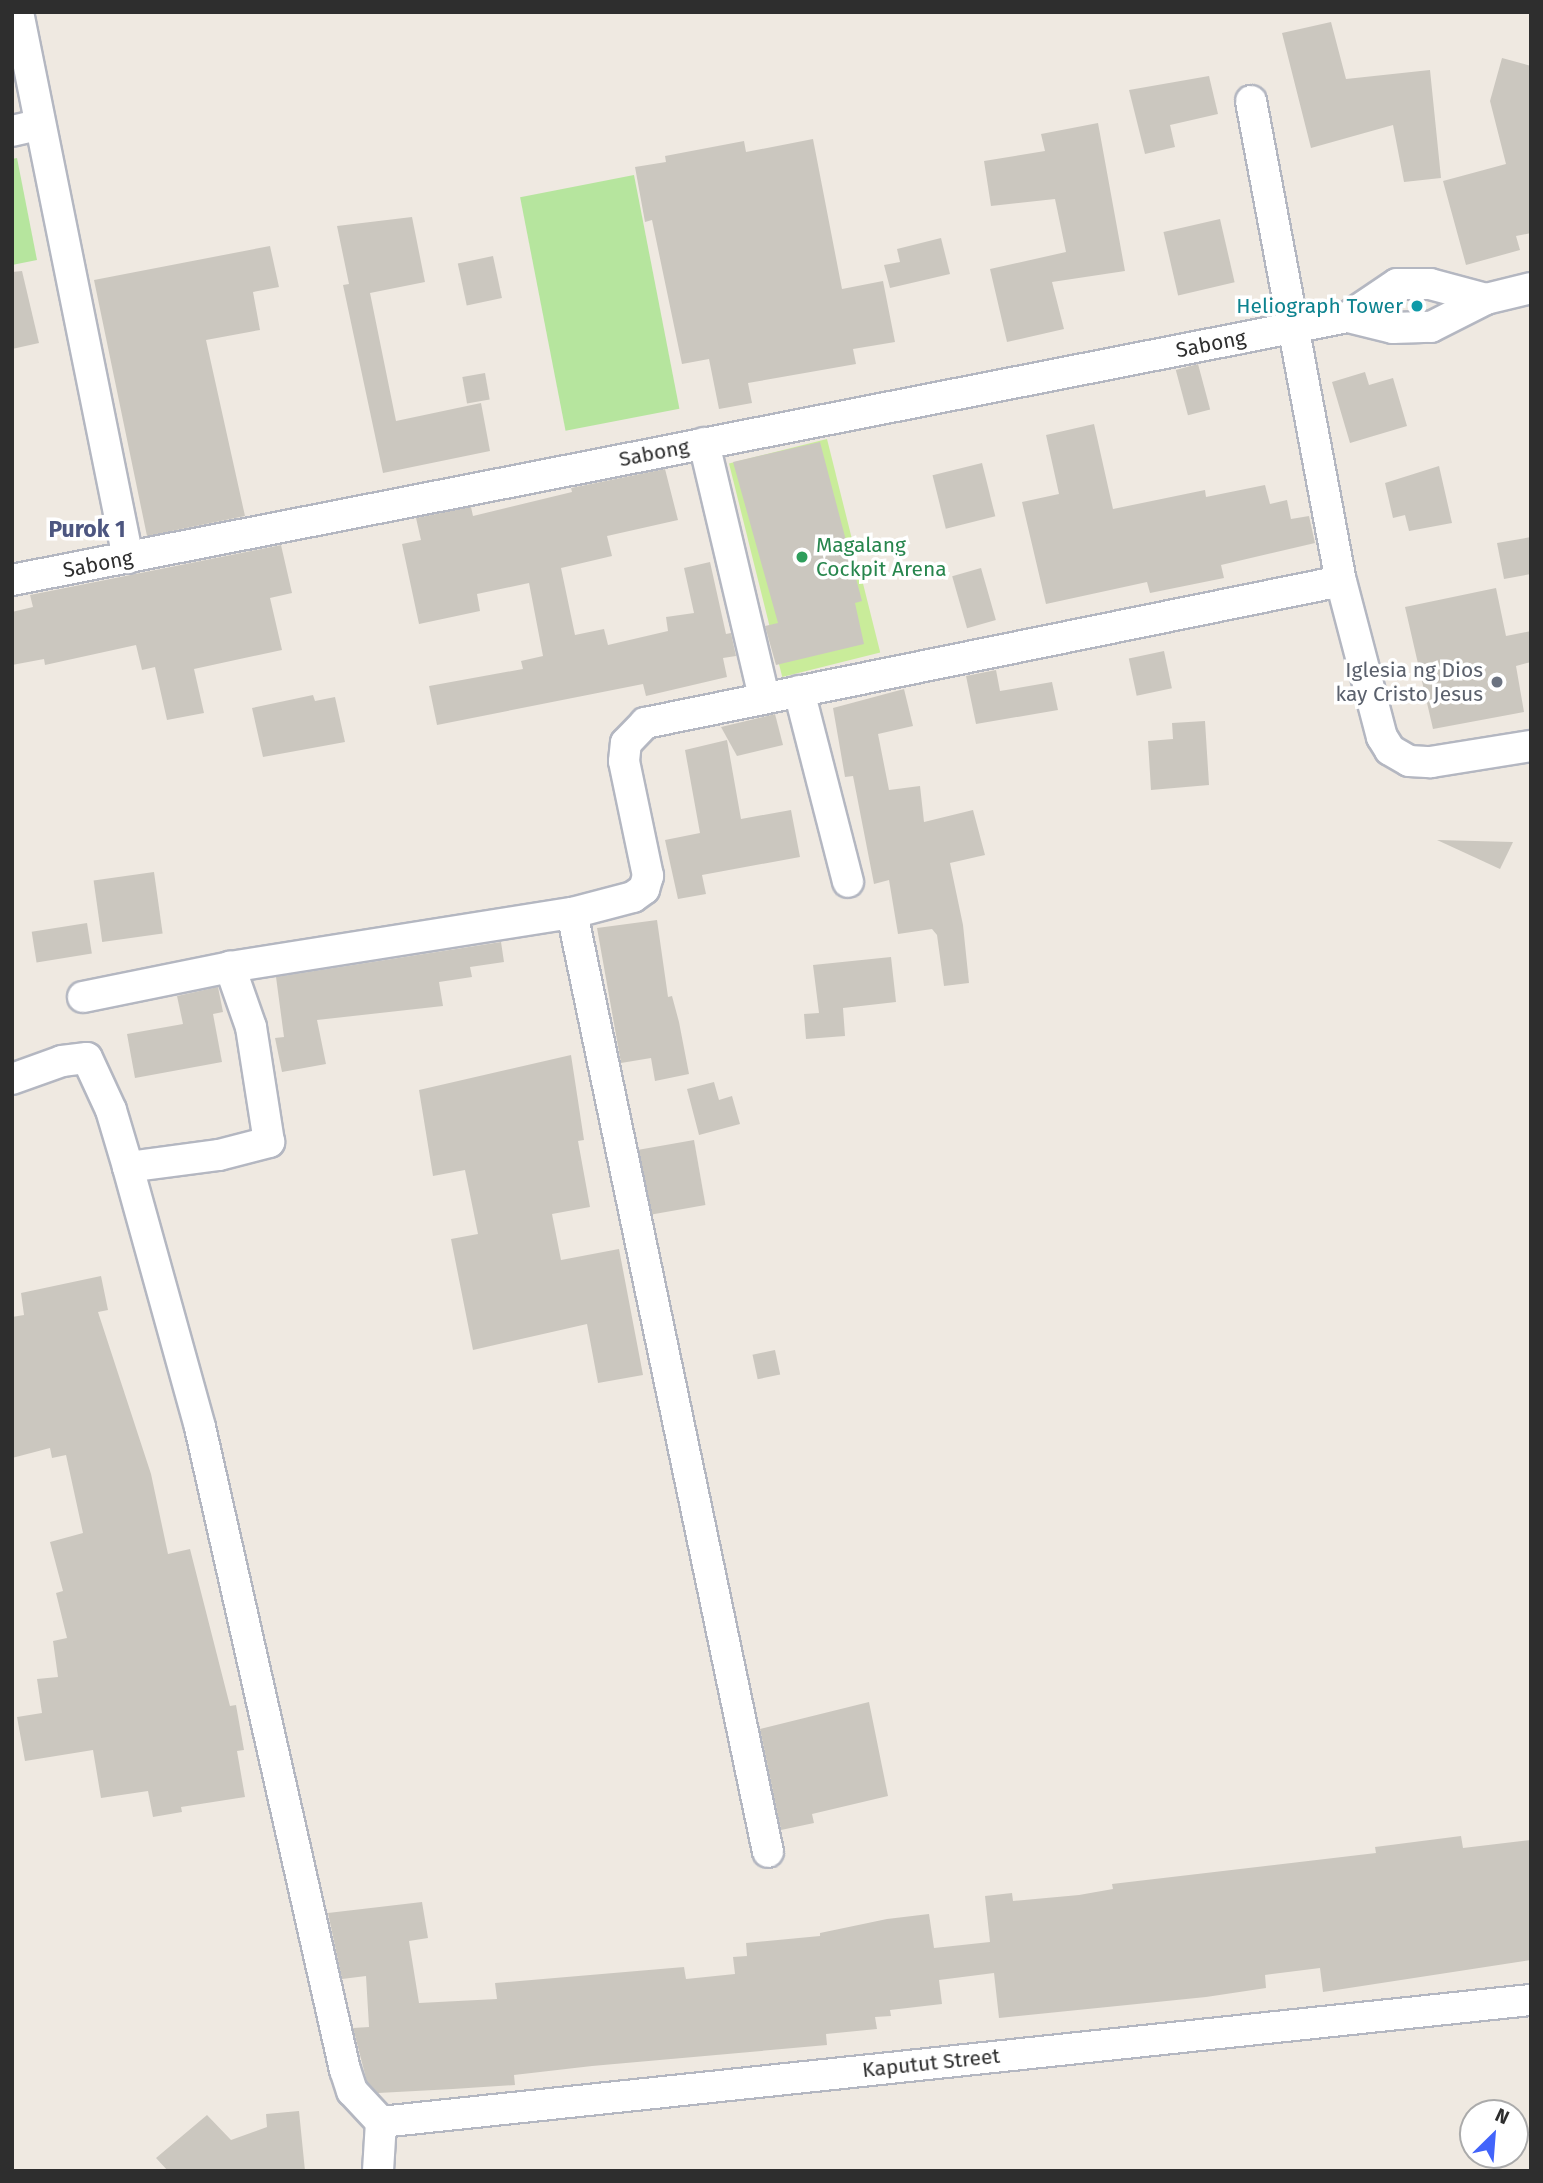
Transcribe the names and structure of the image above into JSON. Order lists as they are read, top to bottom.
{
  "streets": {
    "street": ["Sabong", "Kaputut Street"]
  },
  "districts": ["Purok 1"],
  "places": ["Heliograph Tower", "Magalang Cockpit Arena", "Iglesia ng Dios kay Cristo Jesus"],
  "north": "top right"
}
